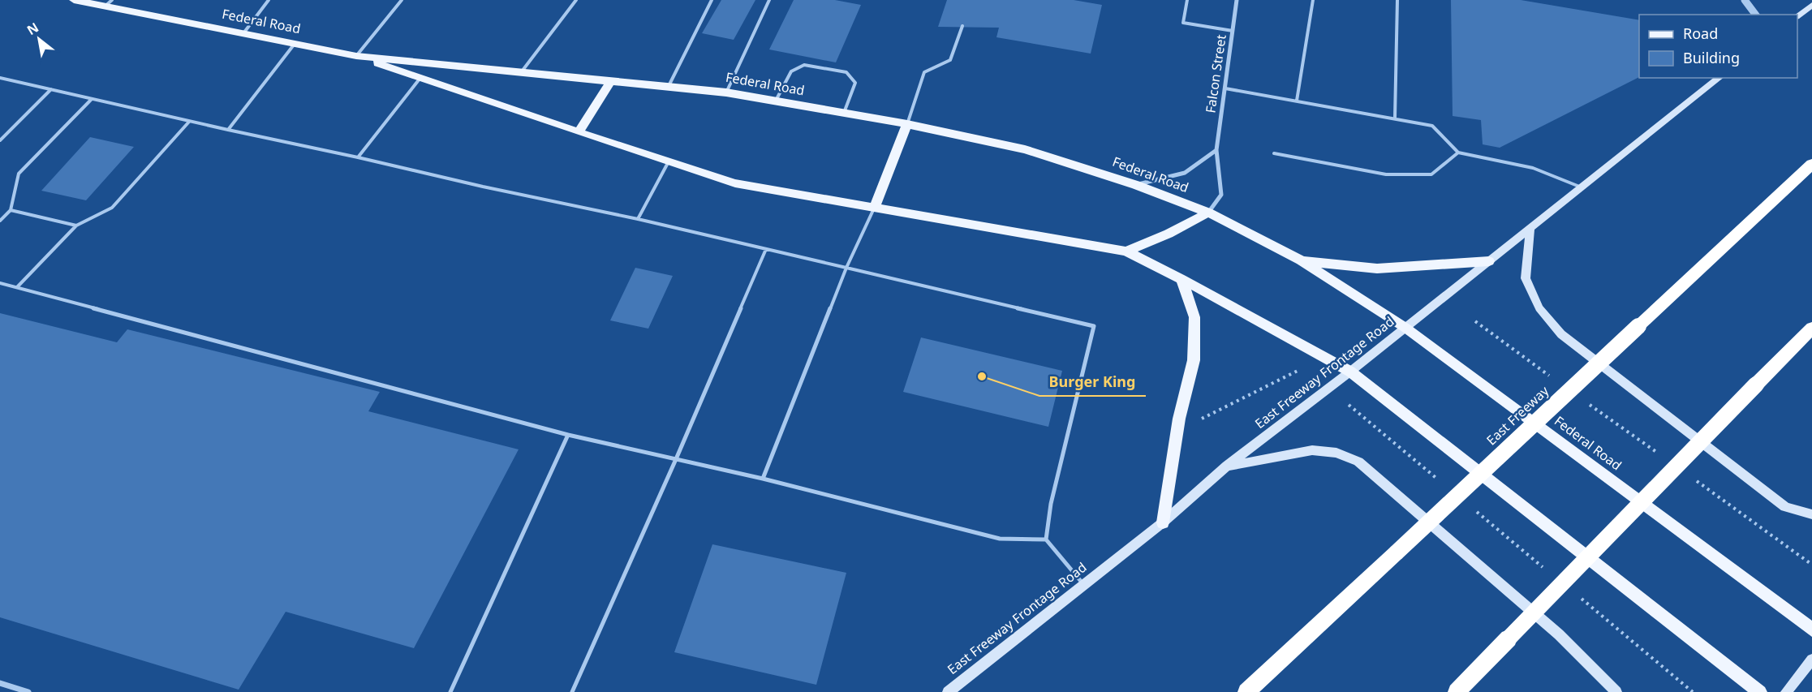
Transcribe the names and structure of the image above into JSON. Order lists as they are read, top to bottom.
{
  "streets": {
    "highway": ["East Freeway"],
    "main road": ["Federal Road", "East Freeway Frontage Road"],
    "street": ["Falcon Street"]
  },
  "crossings": [
    ["Federal Road", "Falcon Street"],
    ["Federal Road", "East Freeway Frontage Road"]
  ],
  "places": ["Burger King"],
  "legend": ["Road", "Building"],
  "north": "top left"
}
